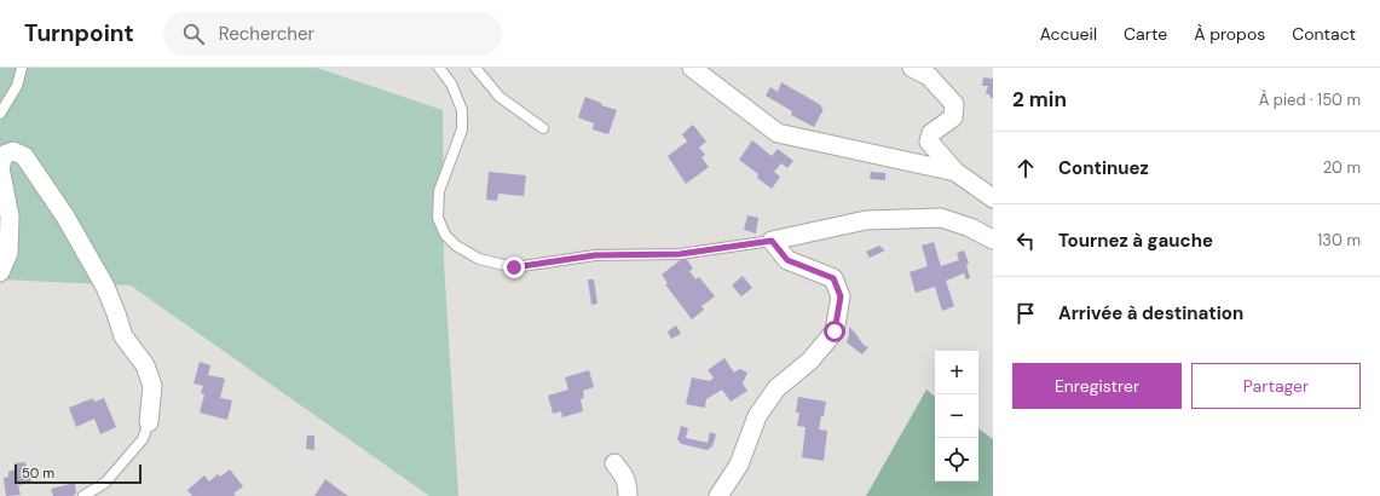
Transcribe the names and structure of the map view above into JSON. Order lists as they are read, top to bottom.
{
  "scale_bar": "50 m",
  "page": {
    "header": "Turnpoint",
    "search": "Rechercher",
    "nav": [
      "Accueil",
      "Carte",
      "À propos",
      "Contact"
    ],
    "heading": ["2 min", "À pied · 150 m"],
    "list": [
      ["Continuez", "20 m"],
      ["Tournez à gauche", "130 m"],
      "Arrivée à destination"
    ],
    "buttons": ["Enregistrer", "Partager"],
    "map_buttons": ["+", "−"],
    "scale": "50 m"
  }
}
